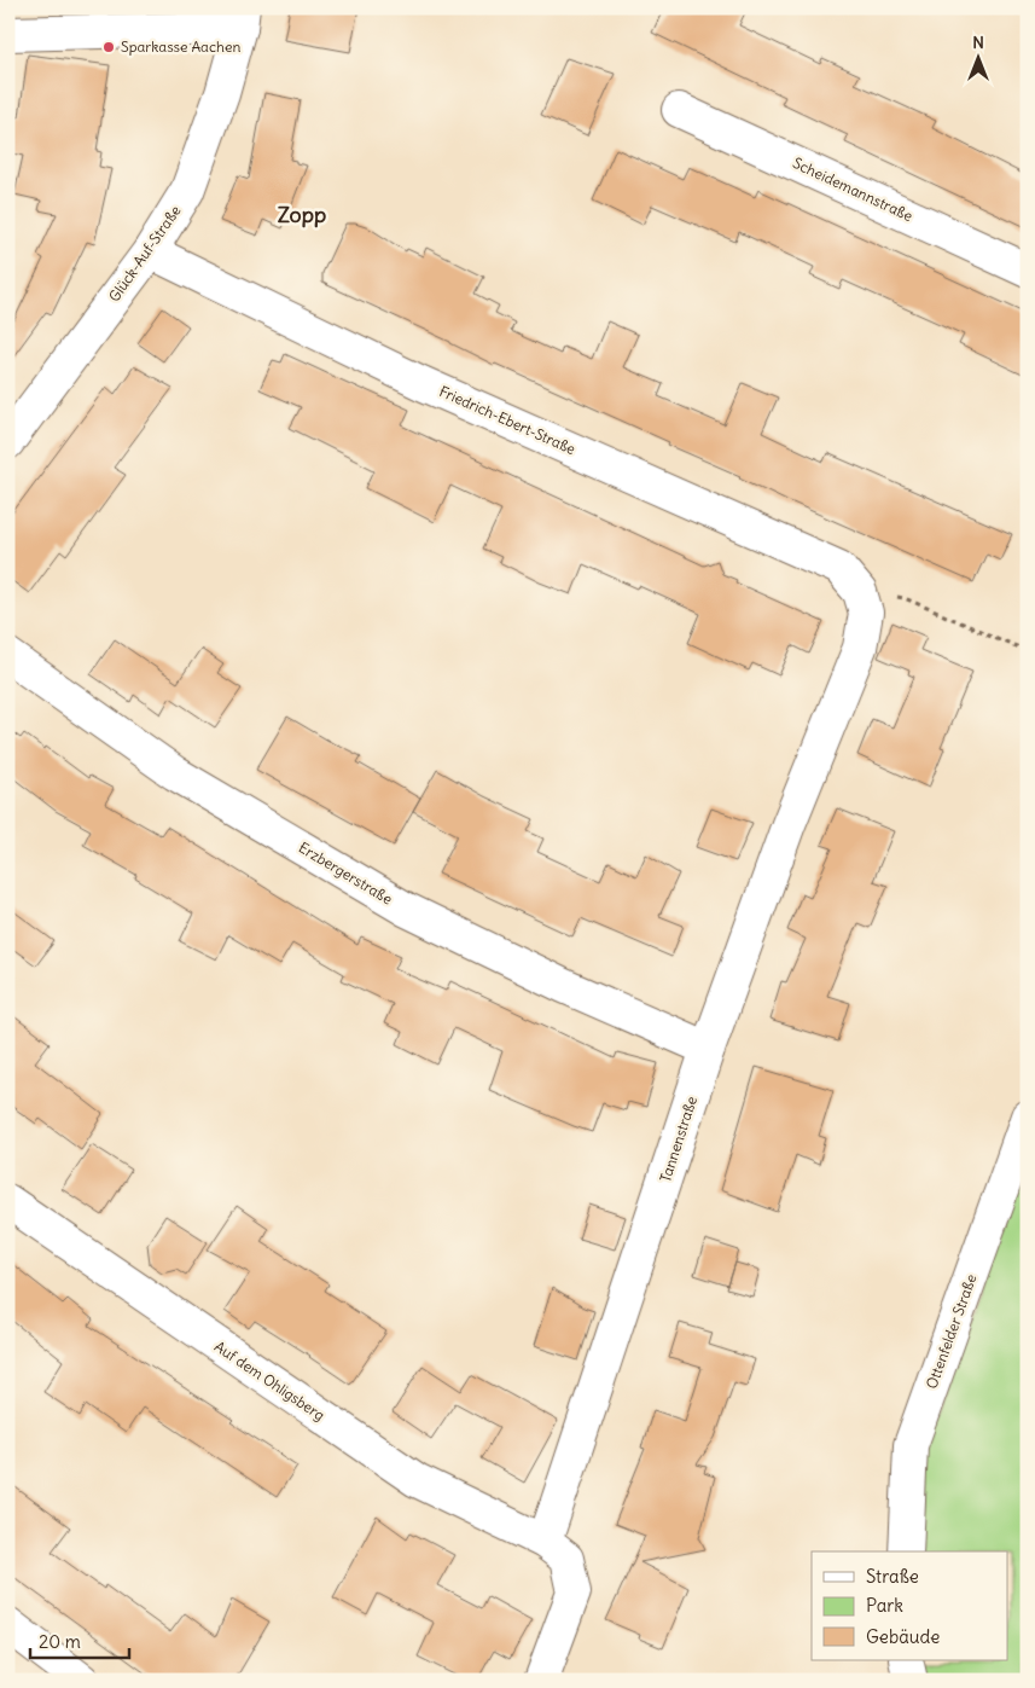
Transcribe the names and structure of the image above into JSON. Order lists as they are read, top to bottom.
{
  "streets": {
    "street": [
      "Scheidemannstraße",
      "Glück-Auf-Straße",
      "Friedrich-Ebert-Straße",
      "Erzbergerstraße",
      "Tannenstraße",
      "Ottenfelder Straße",
      "Auf dem Ohligsberg"
    ]
  },
  "crossings": [
    ["Glück-Auf-Straße", "Friedrich-Ebert-Straße"],
    ["Friedrich-Ebert-Straße", "Tannenstraße"],
    ["Erzbergerstraße", "Tannenstraße"],
    ["Tannenstraße", "Auf dem Ohligsberg"]
  ],
  "districts": ["Zopp"],
  "places": ["Sparkasse Aachen"],
  "legend": ["Straße", "Park", "Gebäude"],
  "scale_bar": "20 m",
  "north": "top"
}
